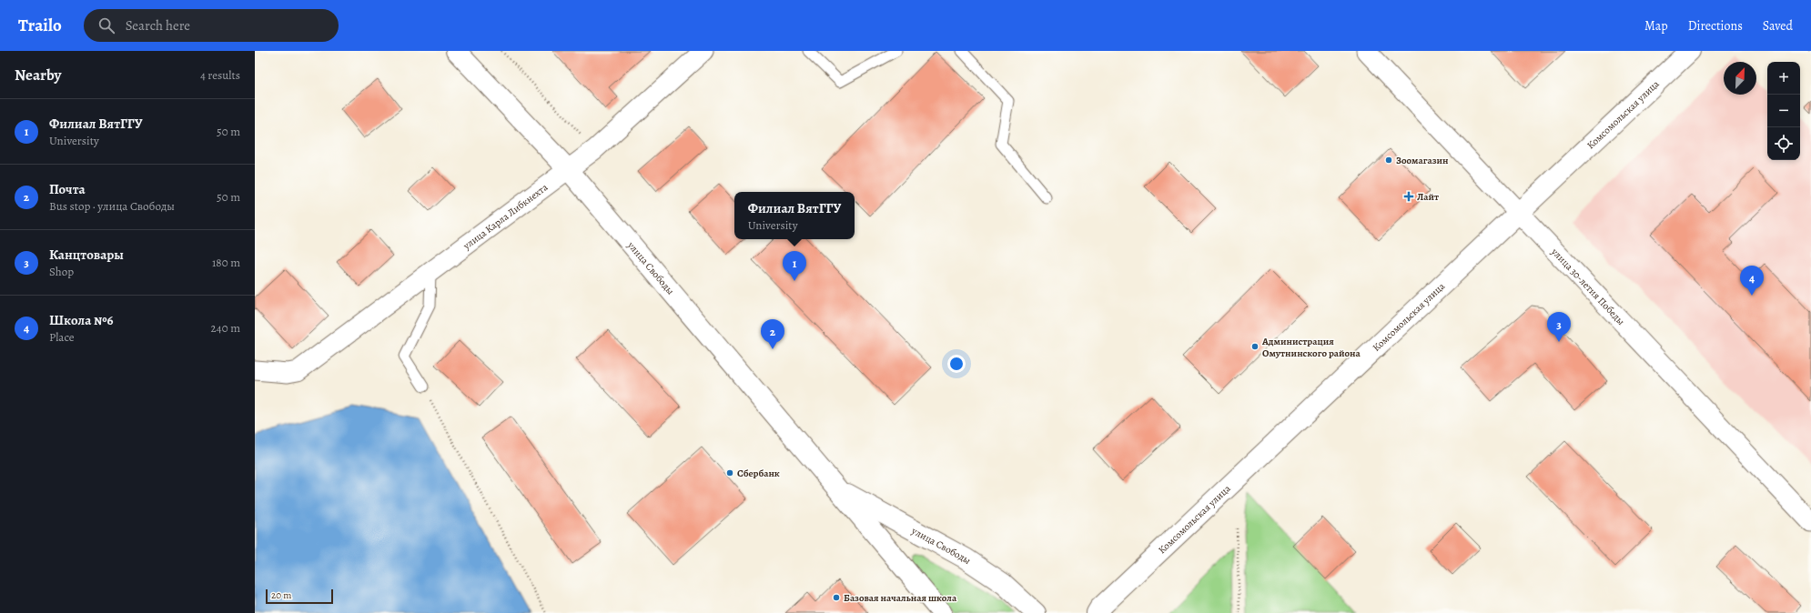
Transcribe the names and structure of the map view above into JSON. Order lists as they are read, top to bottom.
{
  "streets": {
    "street": [
      "Комсомольская улица",
      "улица Карла Либкнехта",
      "улица Свободы",
      "улица 30-летия Победы"
    ]
  },
  "crossings": [
    ["Комсомольская улица", "улица 30-летия Победы"],
    ["улица Карла Либкнехта", "улица Свободы"]
  ],
  "places": {
    "other": [
      "Зоомагазин",
      "Администрация Омутнинского района",
      "Сбербанк",
      "Базовая начальная школа"
    ],
    "health": ["Лайт"]
  },
  "scale_bar": "20 m",
  "north": "top right",
  "page": {
    "header": "Trailo",
    "search": "Search here",
    "nav": ["Map", "Directions", "Saved"],
    "heading": ["Nearby", "4 results"],
    "map_buttons": ["+", "−"],
    "list": [
      {
        "mark": "1",
        "name": "Филиал ВятГГУ",
        "note": "University",
        "value": "50 m"
      },
      {
        "mark": "2",
        "name": "Почта",
        "note": "Bus stop · улица Свободы",
        "value": "50 m"
      },
      {
        "mark": "3",
        "name": "Канцтовары",
        "note": "Shop",
        "value": "180 m"
      },
      {
        "mark": "4",
        "name": "Школа №6",
        "note": "Place",
        "value": "240 m"
      }
    ],
    "popup": ["Филиал ВятГГУ", "University"],
    "pins": [
      "1",
      "4",
      "3",
      "2"
    ],
    "scale": "20 m"
  }
}
